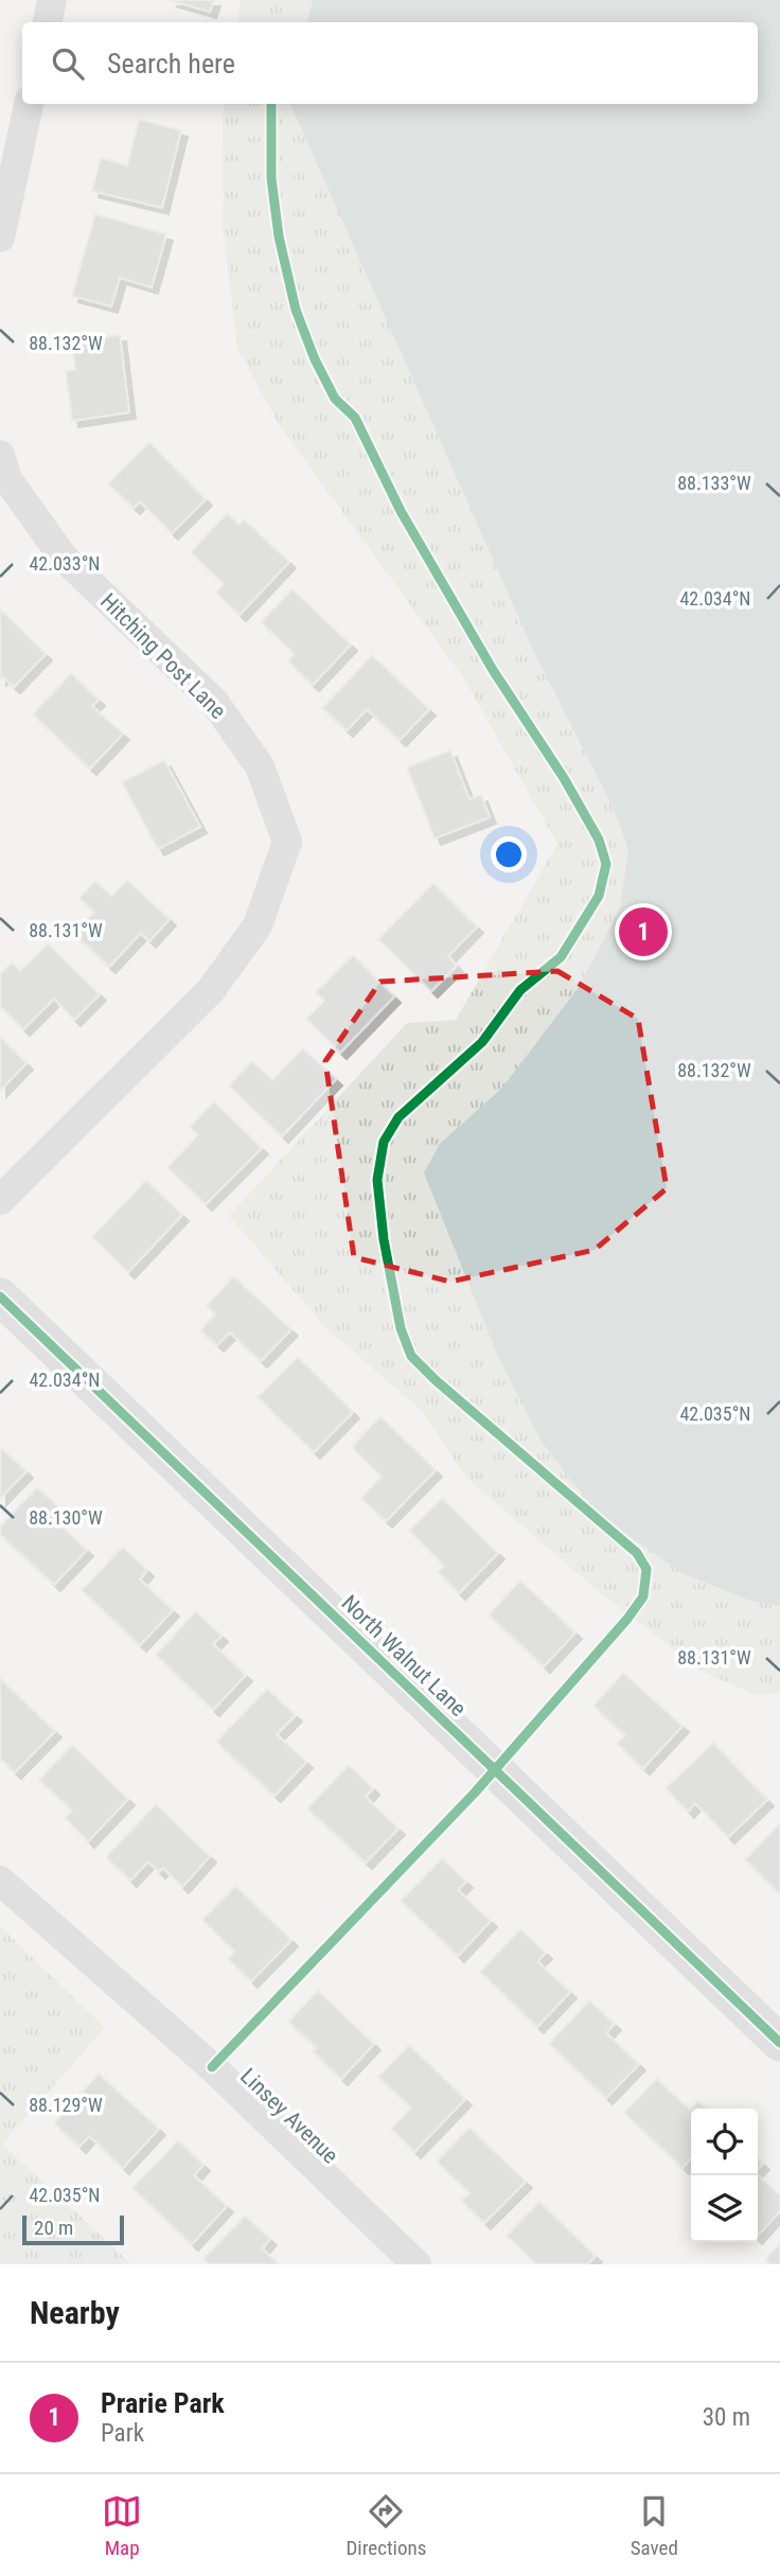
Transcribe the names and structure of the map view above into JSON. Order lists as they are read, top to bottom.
{
  "streets": {
    "street": ["Hitching Post Lane", "North Walnut Lane", "Linsey Avenue"]
  },
  "scale_bar": "20 m",
  "page": {
    "search": "Search here",
    "pins": "1",
    "scale": "20 m",
    "heading": "Nearby",
    "list": [
      {
        "mark": "1",
        "name": "Prarie Park",
        "note": "Park",
        "value": "30 m"
      }
    ],
    "nav": ["Map", "Directions", "Saved"]
  },
  "coordinates": [
    "88.132°W",
    "88.133°W",
    "42.033°N",
    "42.034°N",
    "88.131°W",
    "42.035°N",
    "88.130°W",
    "88.129°W"
  ]
}
